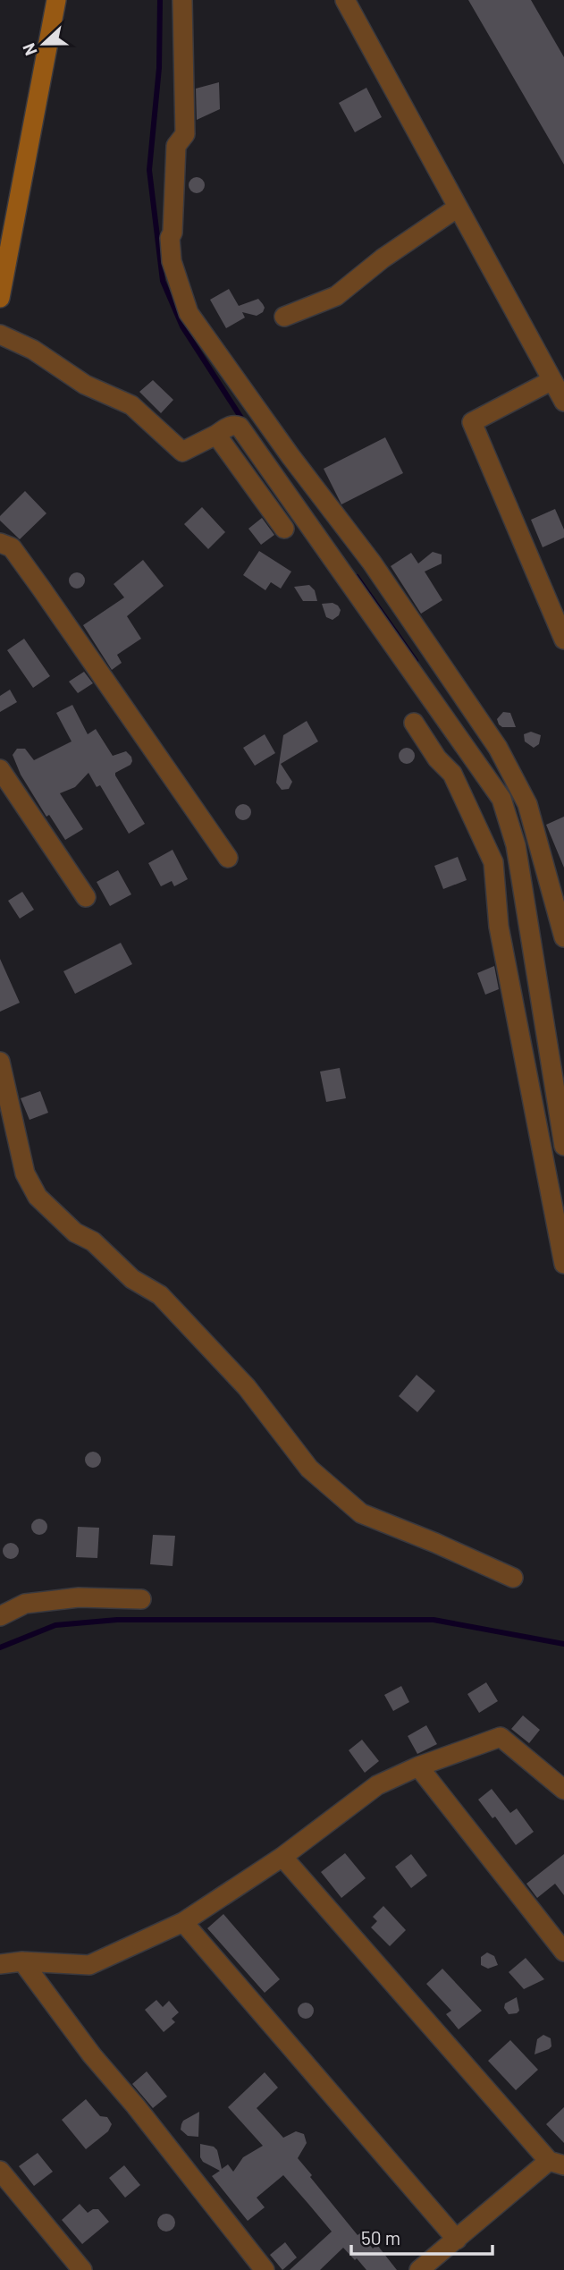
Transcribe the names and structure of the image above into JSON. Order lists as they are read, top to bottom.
{
  "scale_bar": "50 m",
  "north": "left"
}
